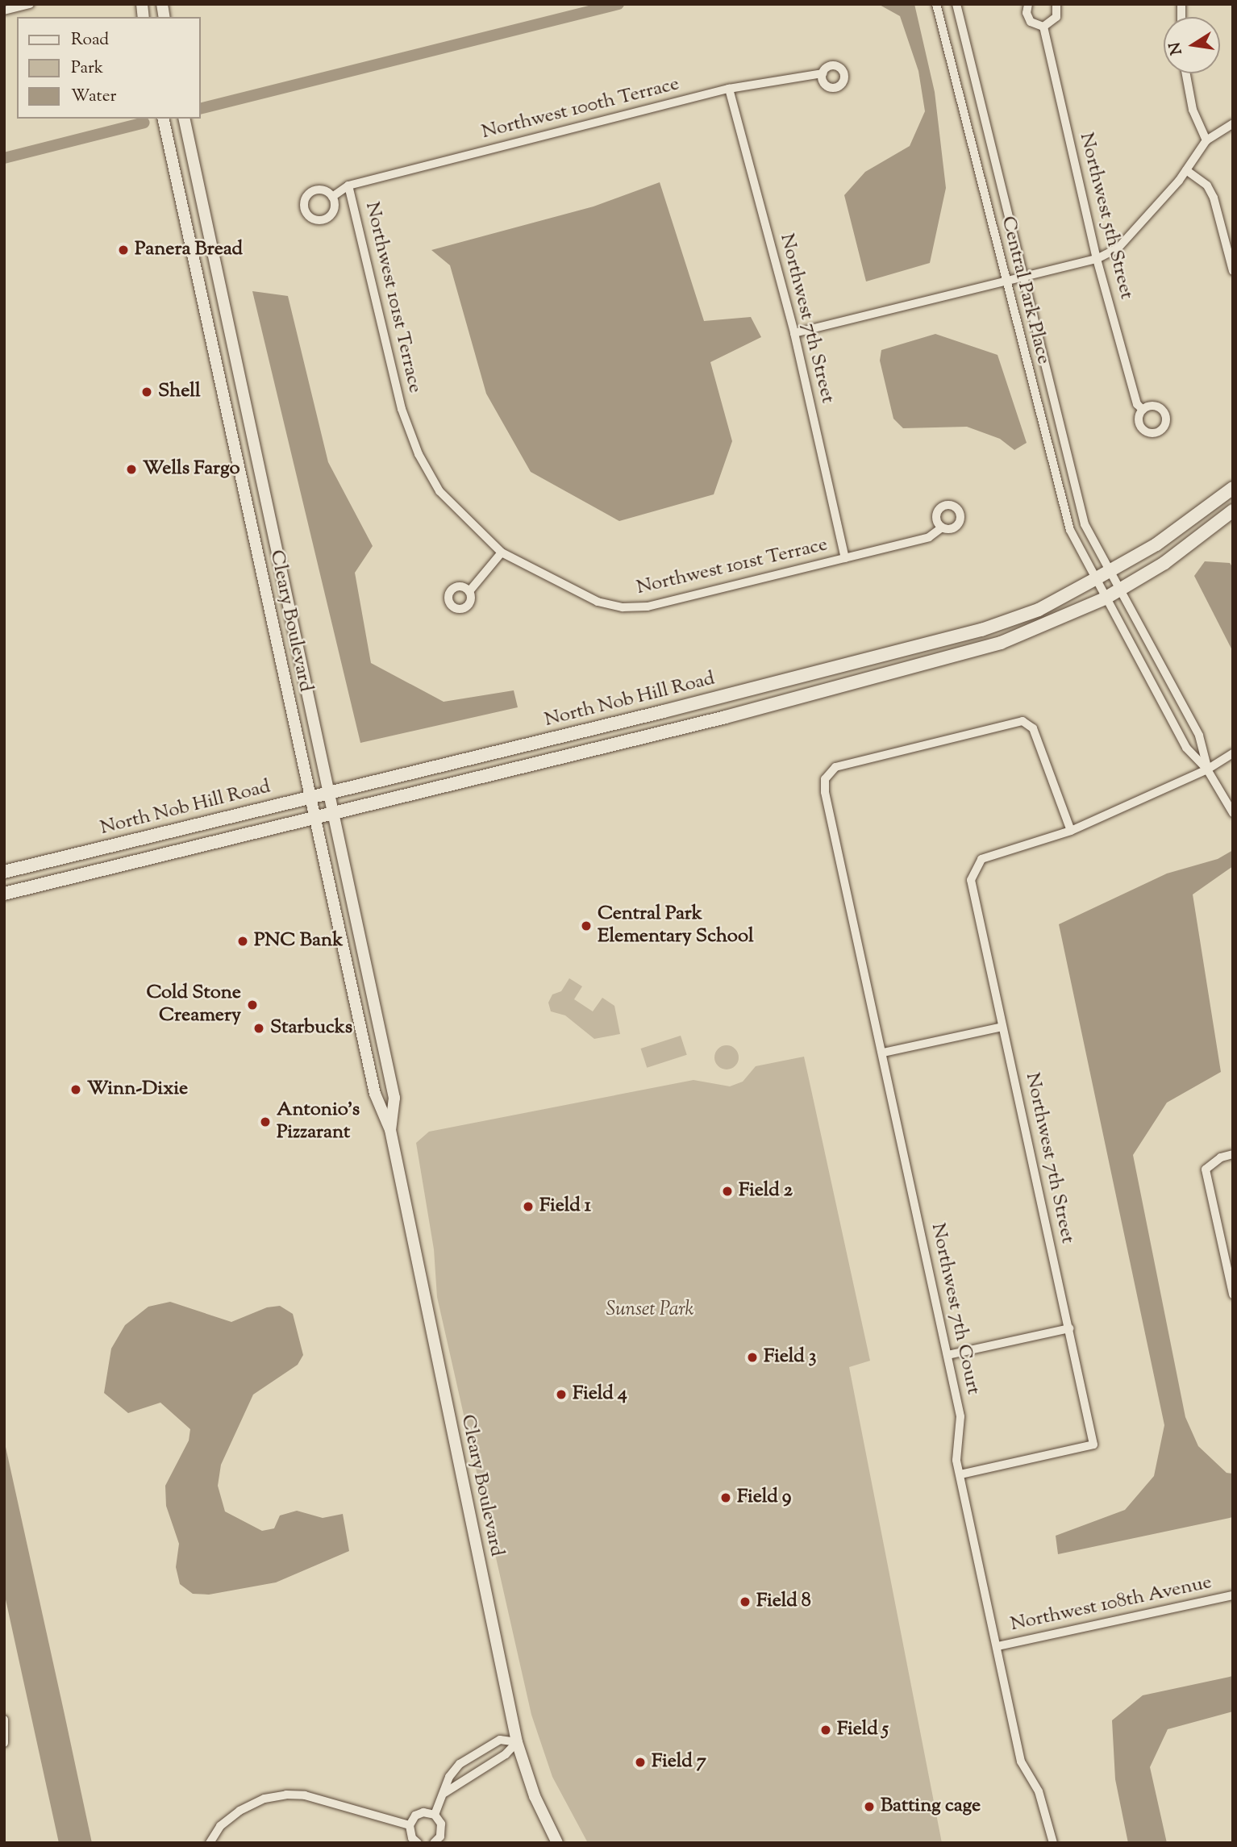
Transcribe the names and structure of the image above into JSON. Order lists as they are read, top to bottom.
{
  "streets": {
    "main road": ["North Nob Hill Road"],
    "street": [
      "Northwest 100th Terrace",
      "Northwest 5th Street",
      "Central Park Place",
      "Northwest 101st Terrace",
      "Northwest 7th Street",
      "Cleary Boulevard",
      "Northwest 7th Court",
      "Northwest 108th Avenue"
    ]
  },
  "crossings": [
    ["Northwest 100th Terrace", "Northwest 101st Terrace"],
    ["Northwest 100th Terrace", "Northwest 7th Street"],
    ["Central Park Place", "North Nob Hill Road"],
    ["Northwest 101st Terrace", "Northwest 7th Street"],
    ["Northwest 7th Street", "Northwest 7th Court"],
    ["Cleary Boulevard", "North Nob Hill Road"],
    ["Northwest 7th Court", "Northwest 108th Avenue"]
  ],
  "parks": ["Sunset Park"],
  "places": [
    "Panera Bread",
    "Shell",
    "Wells Fargo",
    "Central Park Elementary School",
    "PNC Bank",
    "Cold Stone Creamery",
    "Starbucks",
    "Winn-Dixie",
    "Antonio's Pizzarant",
    "Field 2",
    "Field 1",
    "Field 3",
    "Field 4",
    "Field 9",
    "Field 8",
    "Field 5",
    "Field 7",
    "Batting cage"
  ],
  "legend": ["Road", "Park", "Water"],
  "north": "left"
}
